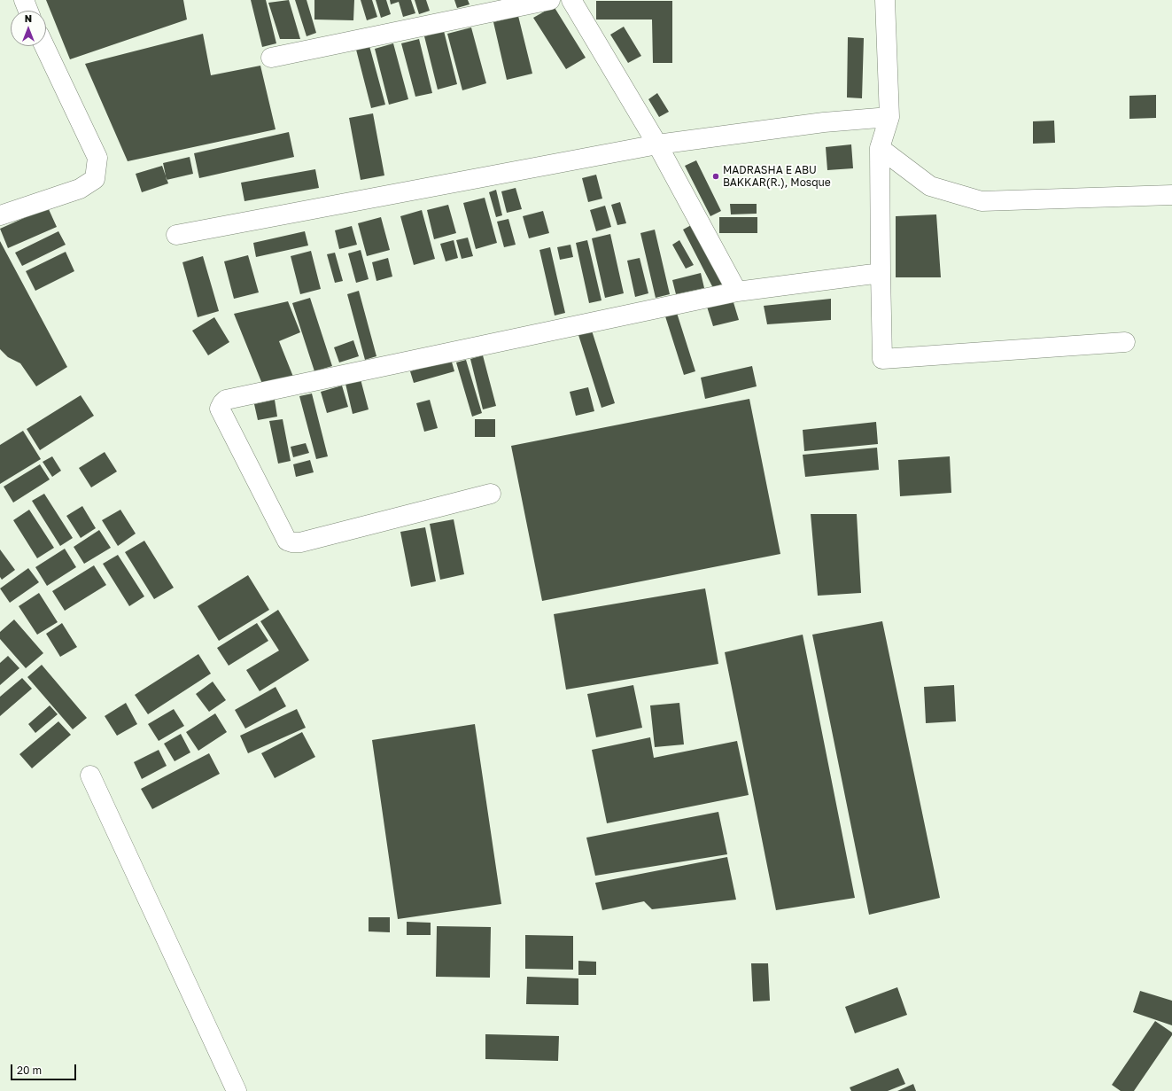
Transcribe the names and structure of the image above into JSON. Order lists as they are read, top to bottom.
{
  "places": ["MADRASHA E ABU BAKKAR(R.), Mosque"],
  "scale_bar": "20 m",
  "north": "top"
}
